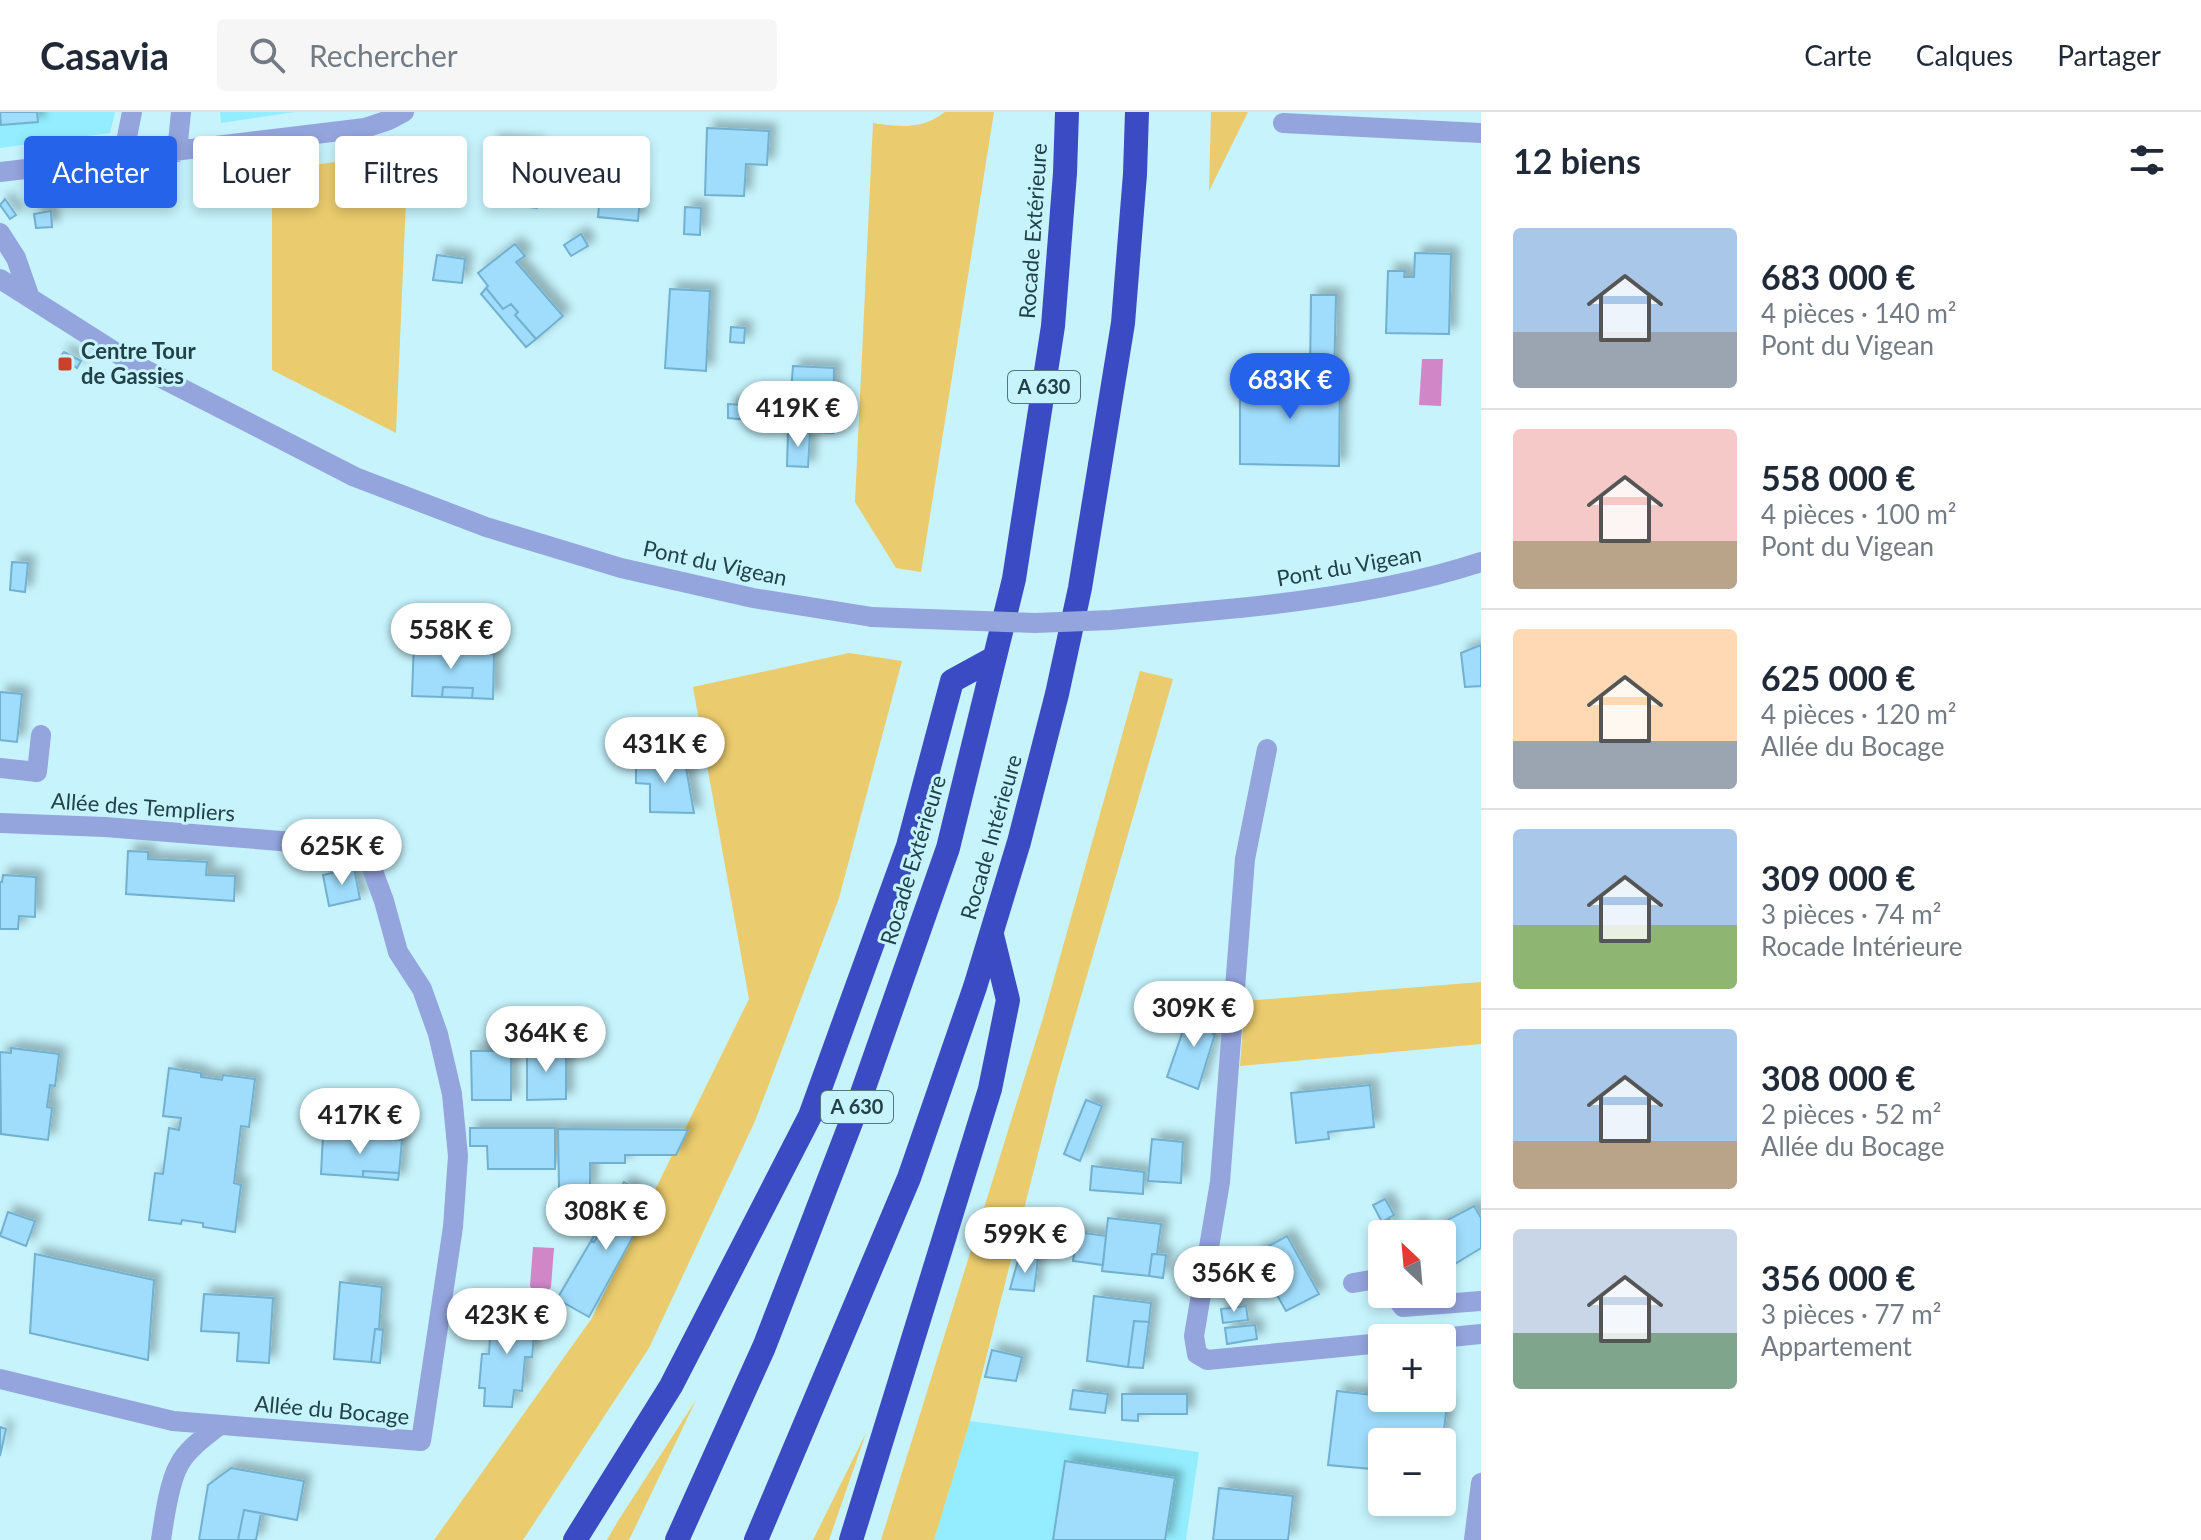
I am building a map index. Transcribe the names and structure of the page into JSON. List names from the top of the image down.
{
  "streets": {
    "highway": ["Rocade Extérieure", "A 630", "Rocade Intérieure"],
    "street": ["Pont du Vigean", "Allée des Templiers", "Allée du Bocage"]
  },
  "crossings": [
    ["Allée des Templiers", "Allée du Bocage"]
  ],
  "places": {
    "transit": ["Centre Tour de Gassies"]
  },
  "north": "top left",
  "page": {
    "header": "Casavia",
    "search": "Rechercher",
    "nav": ["Carte", "Calques", "Partager"],
    "heading": "12 biens",
    "chip": [
      "Acheter",
      "Louer",
      "Filtres",
      "Nouveau"
    ],
    "list": [
      {
        "name": "683 000 €",
        "note": "4 pièces · 140 m² · Pont du Vigean"
      },
      {
        "name": "558 000 €",
        "note": "4 pièces · 100 m² · Pont du Vigean"
      },
      {
        "name": "625 000 €",
        "note": "4 pièces · 120 m² · Allée du Bocage"
      },
      {
        "name": "309 000 €",
        "note": "3 pièces · 74 m² · Rocade Intérieure"
      },
      {
        "name": "308 000 €",
        "note": "2 pièces · 52 m² · Allée du Bocage"
      },
      {
        "name": "356 000 €",
        "note": "3 pièces · 77 m² · Appartement"
      }
    ],
    "price": [
      "683K €",
      "419K €",
      "558K €",
      "431K €",
      "625K €",
      "309K €",
      "364K €",
      "417K €",
      "308K €",
      "599K €",
      "356K €",
      "423K €"
    ],
    "map_buttons": ["+", "−"]
  }
}
